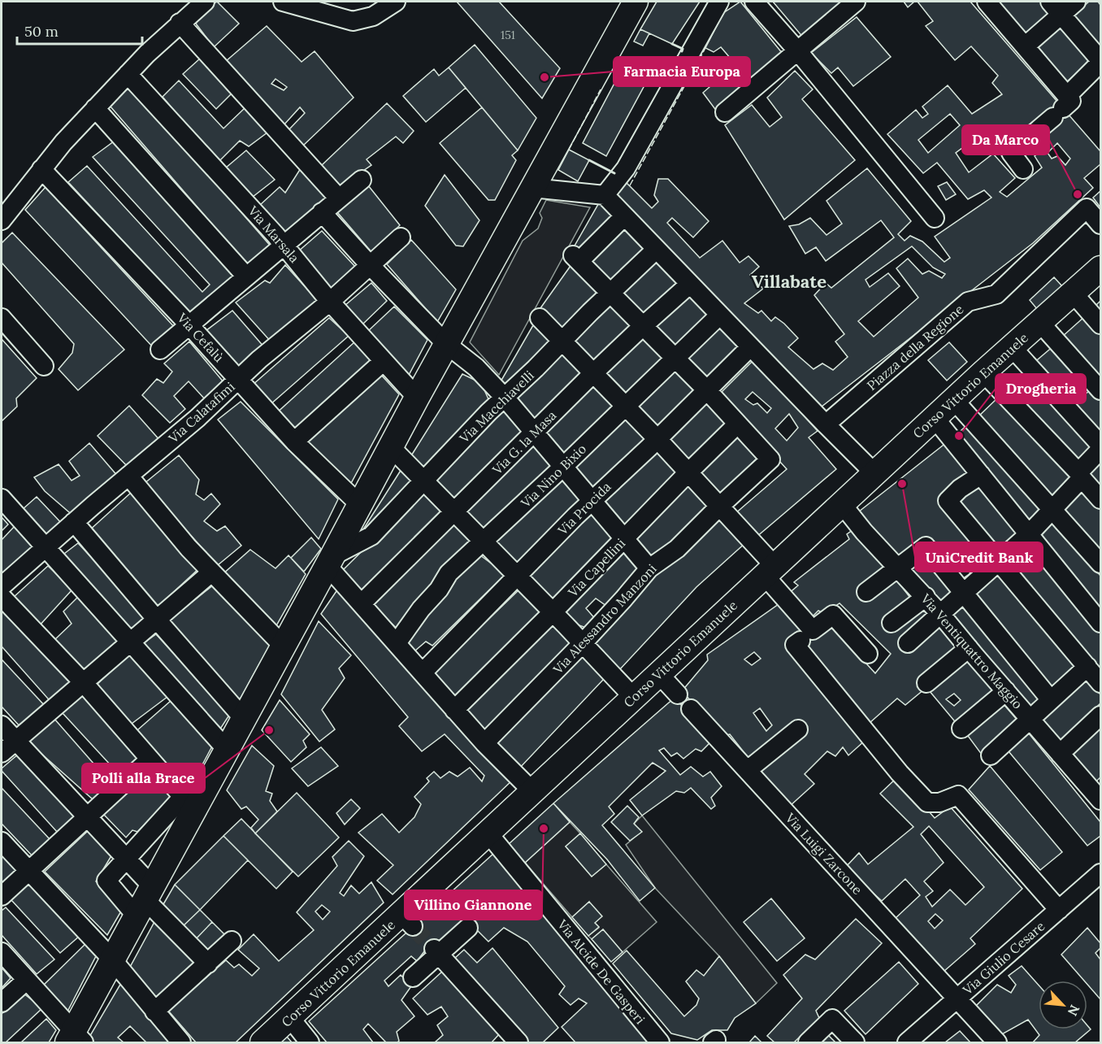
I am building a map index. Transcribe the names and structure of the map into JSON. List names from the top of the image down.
{
  "streets": {
    "main road": ["Corso Vittorio Emanuele"],
    "street": [
      "Via Marsala",
      "Via Cefalù",
      "Piazza della Regione",
      "Via Macchiavelli",
      "Via Calatafimi",
      "Via G. la Masa",
      "Via Nino Bixio",
      "Via Procida",
      "Via Capellini",
      "Via Alessandro Manzoni",
      "Via Ventiquattro Maggio",
      "Via Luigi Zarcone",
      "Via Giulio Cesare",
      "Via Alcide De Gasperi"
    ]
  },
  "crossings": [
    ["Via Marsala", "Via Calatafimi"],
    ["Via Cefalù", "Via Calatafimi"],
    ["Corso Vittorio Emanuele", "Via Ventiquattro Maggio"],
    ["Corso Vittorio Emanuele", "Via Alcide De Gasperi"],
    ["Via Capellini", "Via Alessandro Manzoni"],
    ["Via Luigi Zarcone", "Via Giulio Cesare"]
  ],
  "districts": ["Villabate"],
  "places": [
    "Farmacia Europa",
    "Da Marco",
    "Drogheria",
    "UniCredit Bank",
    "Polli alla Brace",
    "Villino Giannone"
  ],
  "house_numbers": ["151"],
  "scale_bar": "50 m",
  "north": "bottom right"
}
